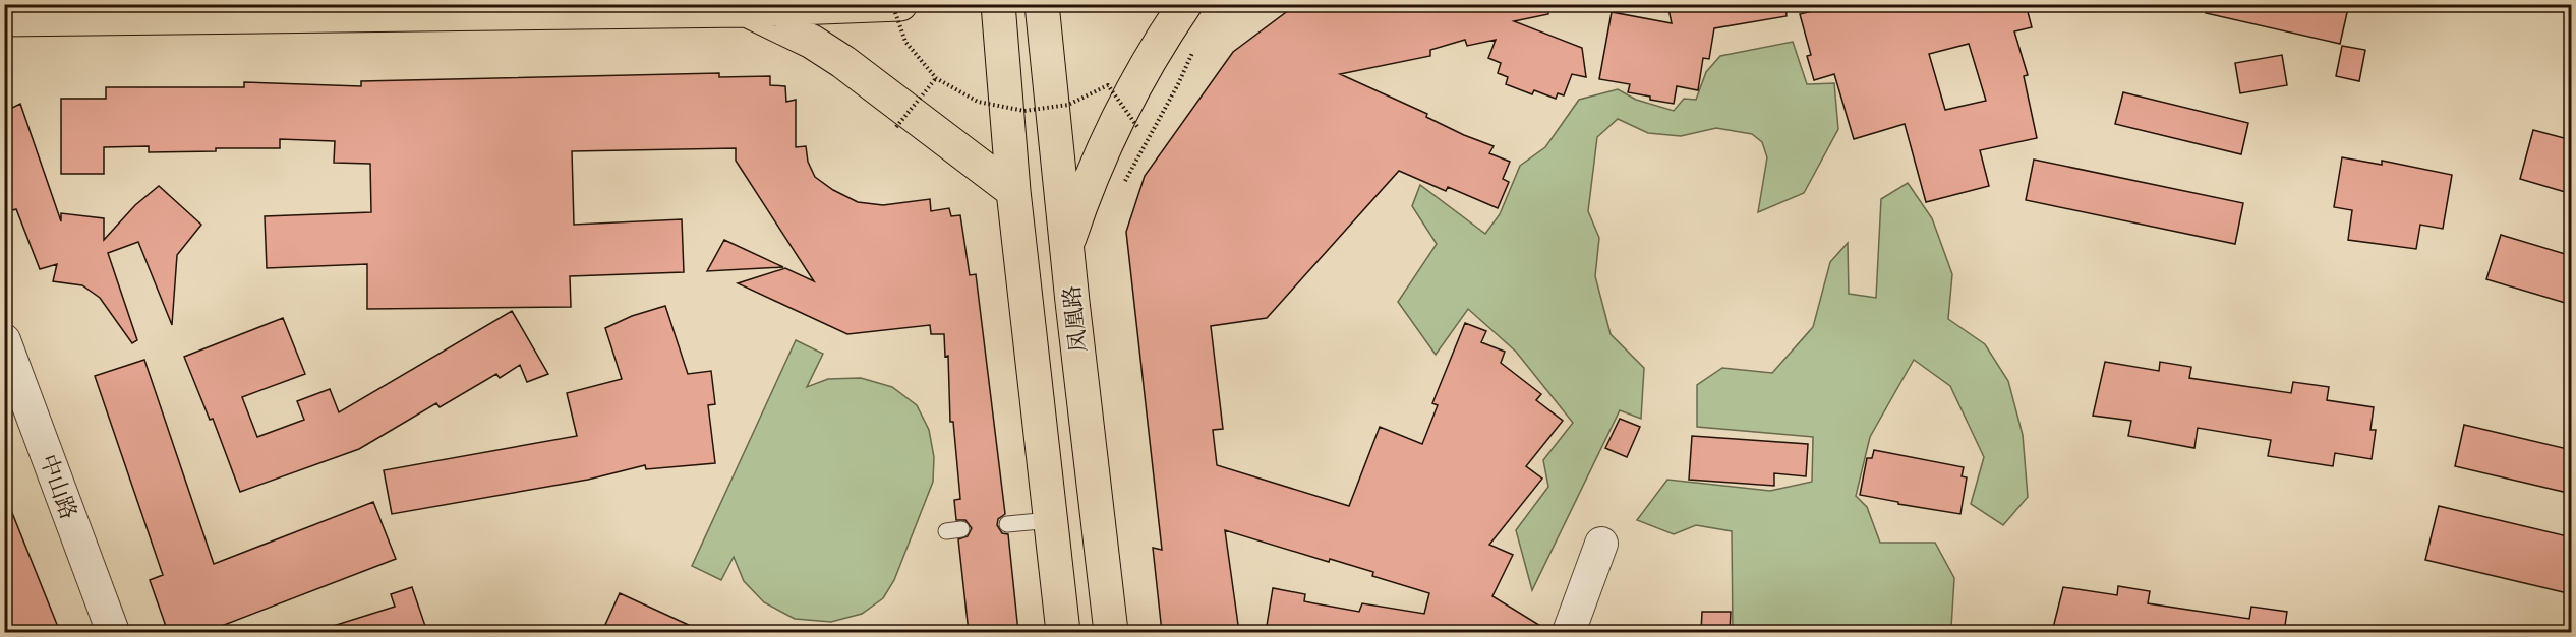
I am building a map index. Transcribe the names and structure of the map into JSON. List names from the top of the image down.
{
  "streets": {
    "main road": ["凤凰路"],
    "street": ["中山路"]
  }
}
